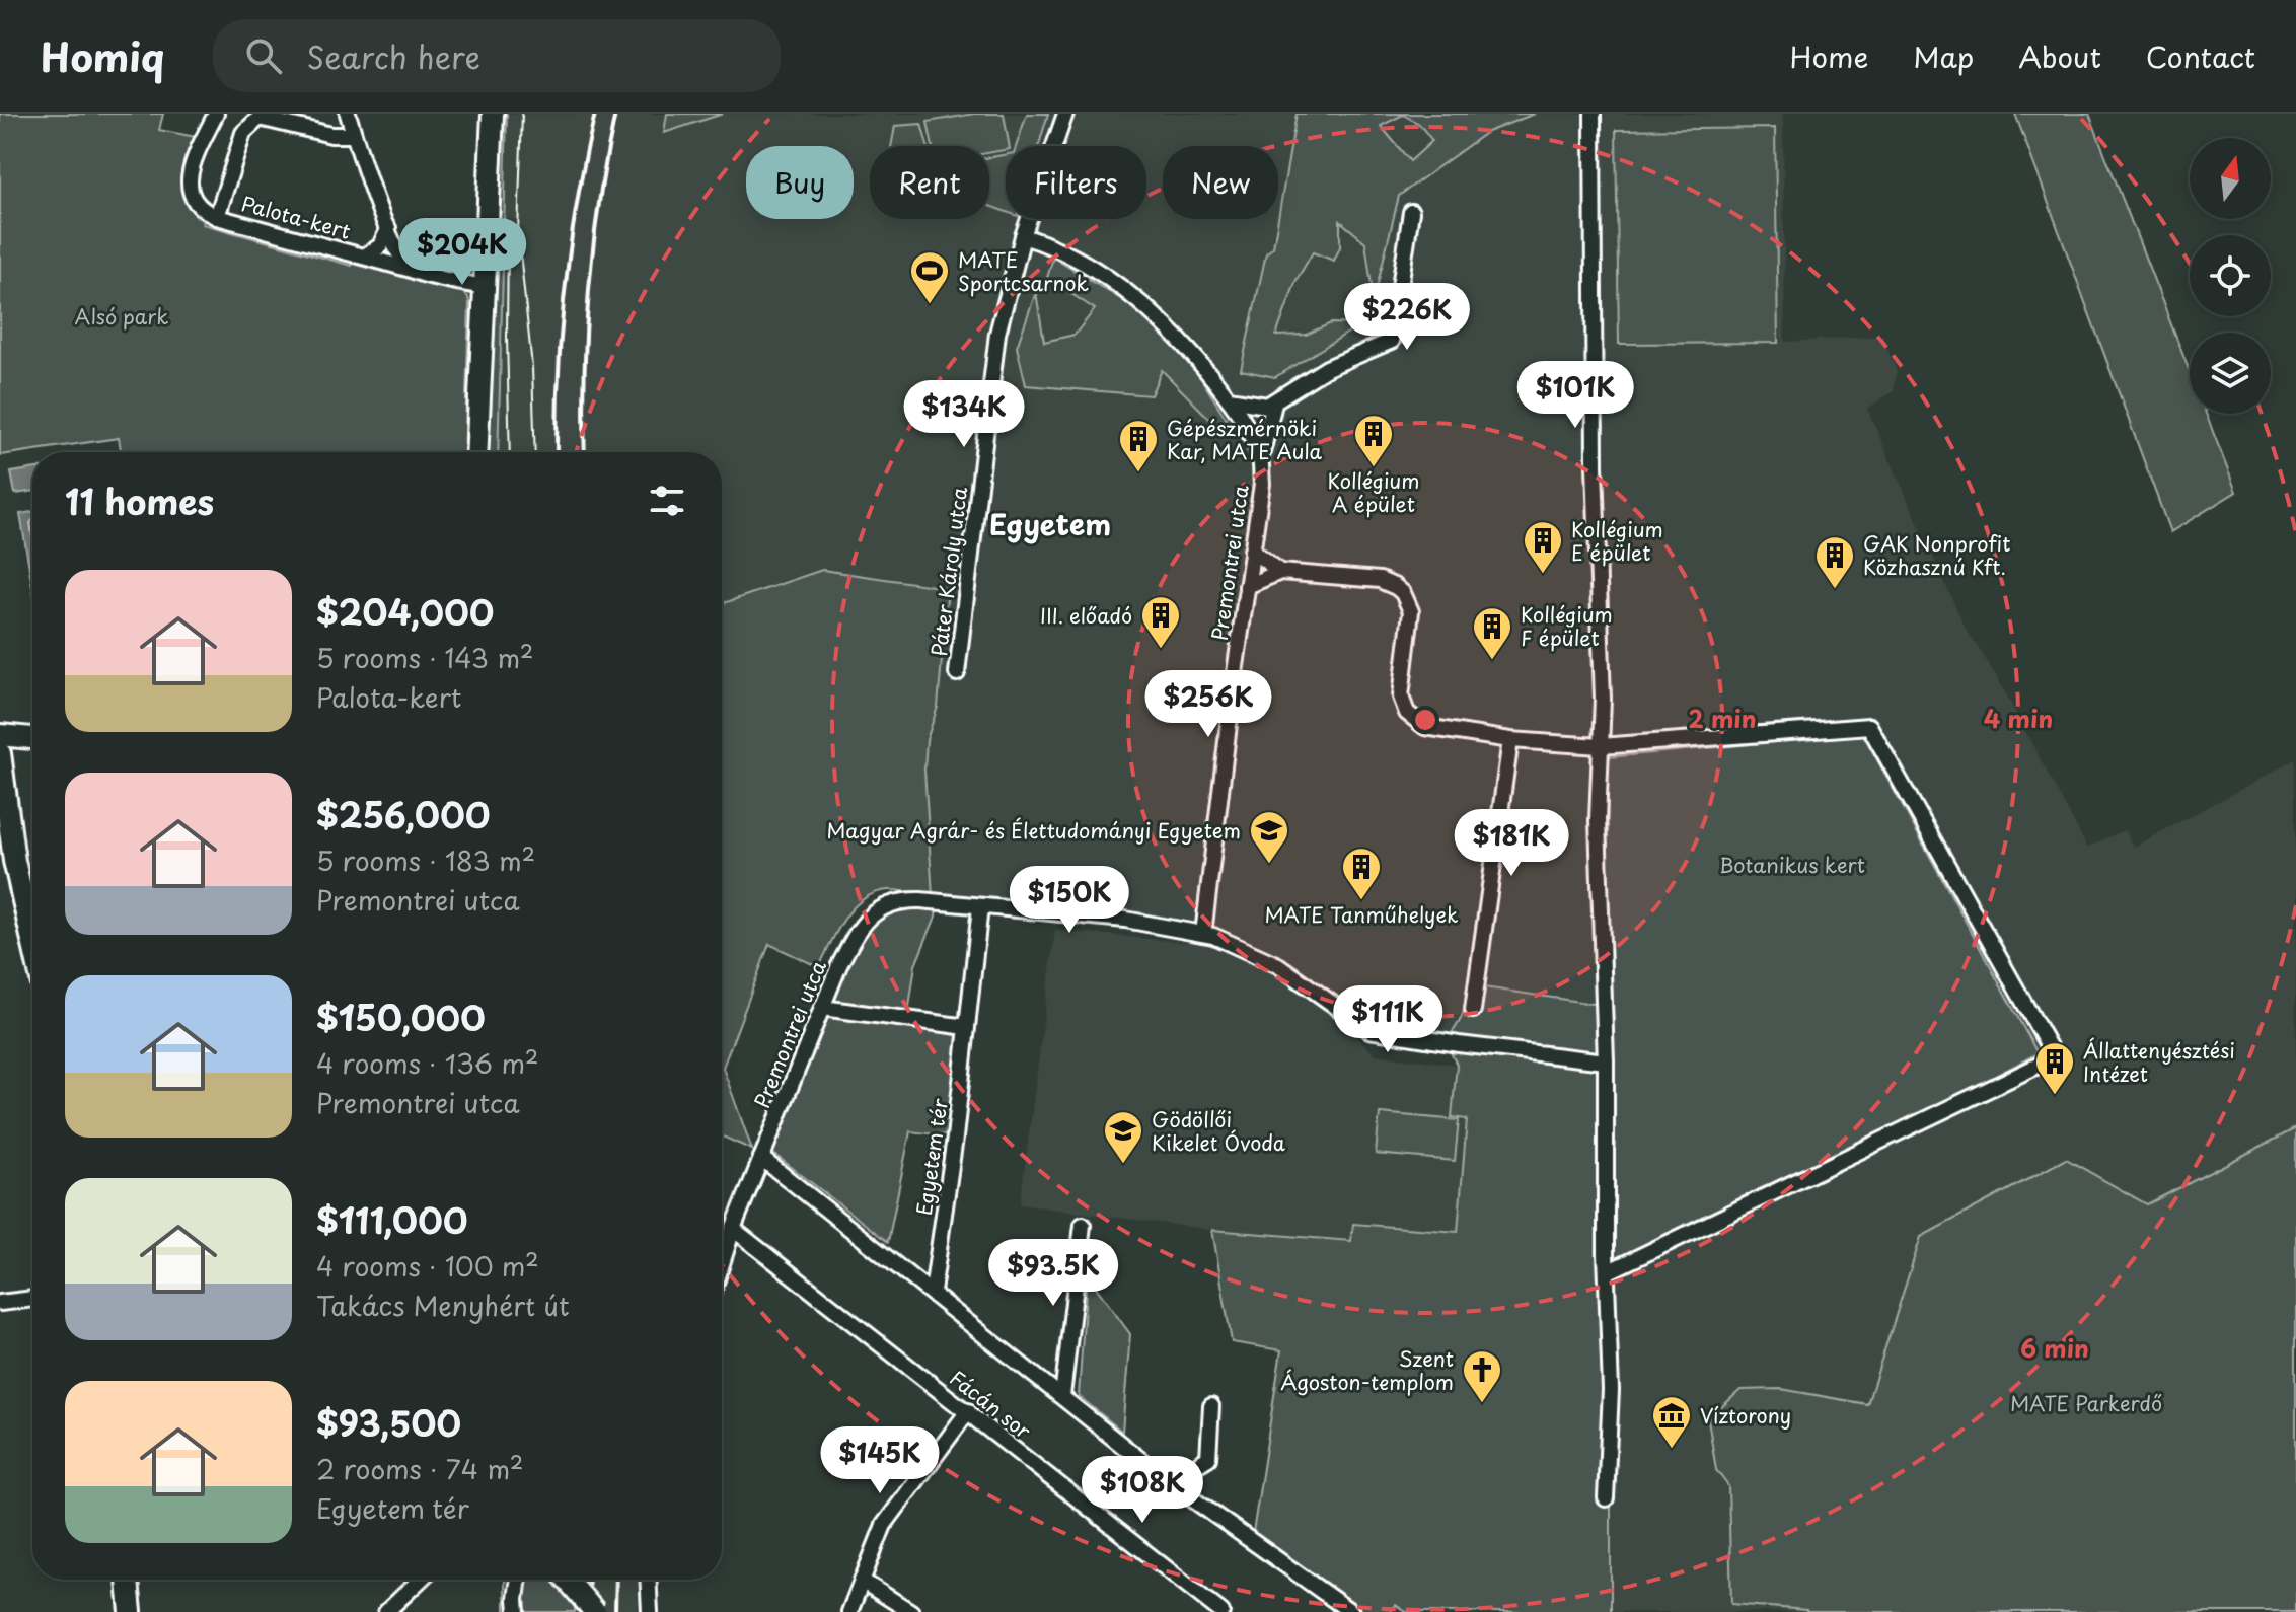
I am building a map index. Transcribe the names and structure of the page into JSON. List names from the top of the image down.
{
  "streets": {
    "street": [
      "Palota-kert",
      "Premontrei utca",
      "Páter Károly utca",
      "Egyetem tér",
      "Fácán sor"
    ]
  },
  "crossings": [
    ["Premontrei utca", "Páter Károly utca"],
    ["Premontrei utca", "Egyetem tér"],
    ["Premontrei utca", "Fácán sor"]
  ],
  "districts": ["Egyetem"],
  "parks": ["Alsó park", "Botanikus kert", "MATE Parkerdő"],
  "places": {
    "sports": ["MATE Sportcsarnok"],
    "building": [
      "Kollégium A épület",
      "Gépészmérnöki Kar, MATE Aula",
      "Kollégium E épület",
      "GAK Nonprofit Közhasznú Kft.",
      "III. előadó",
      "Kollégium F épület",
      "MATE Tanműhelyek",
      "Állattenyésztési Intézet"
    ],
    "school or university": ["Magyar Agrár- és Élettudományi Egyetem", "Gödöllői Kikelet Óvoda"],
    "church": ["Szent Ágoston-templom"],
    "museum": ["Víztorony"]
  },
  "north": "top",
  "page": {
    "header": "Homiq",
    "search": "Search here",
    "nav": [
      "Home",
      "Map",
      "About",
      "Contact"
    ],
    "chip": [
      "Buy",
      "Rent",
      "Filters",
      "New"
    ],
    "price": [
      "$204K",
      "$226K",
      "$101K",
      "$134K",
      "$256K",
      "$181K",
      "$150K",
      "$111K",
      "$93.5K",
      "$145K",
      "$108K"
    ],
    "heading": "11 homes",
    "list": [
      {
        "name": "$204,000",
        "note": "5 rooms · 143 m² · Palota-kert"
      },
      {
        "name": "$256,000",
        "note": "5 rooms · 183 m² · Premontrei utca"
      },
      {
        "name": "$150,000",
        "note": "4 rooms · 136 m² · Premontrei utca"
      },
      {
        "name": "$111,000",
        "note": "4 rooms · 100 m² · Takács Menyhért út"
      },
      {
        "name": "$93,500",
        "note": "2 rooms · 74 m² · Egyetem tér"
      }
    ]
  },
  "rings": ["2 min", "4 min", "6 min"]
}
